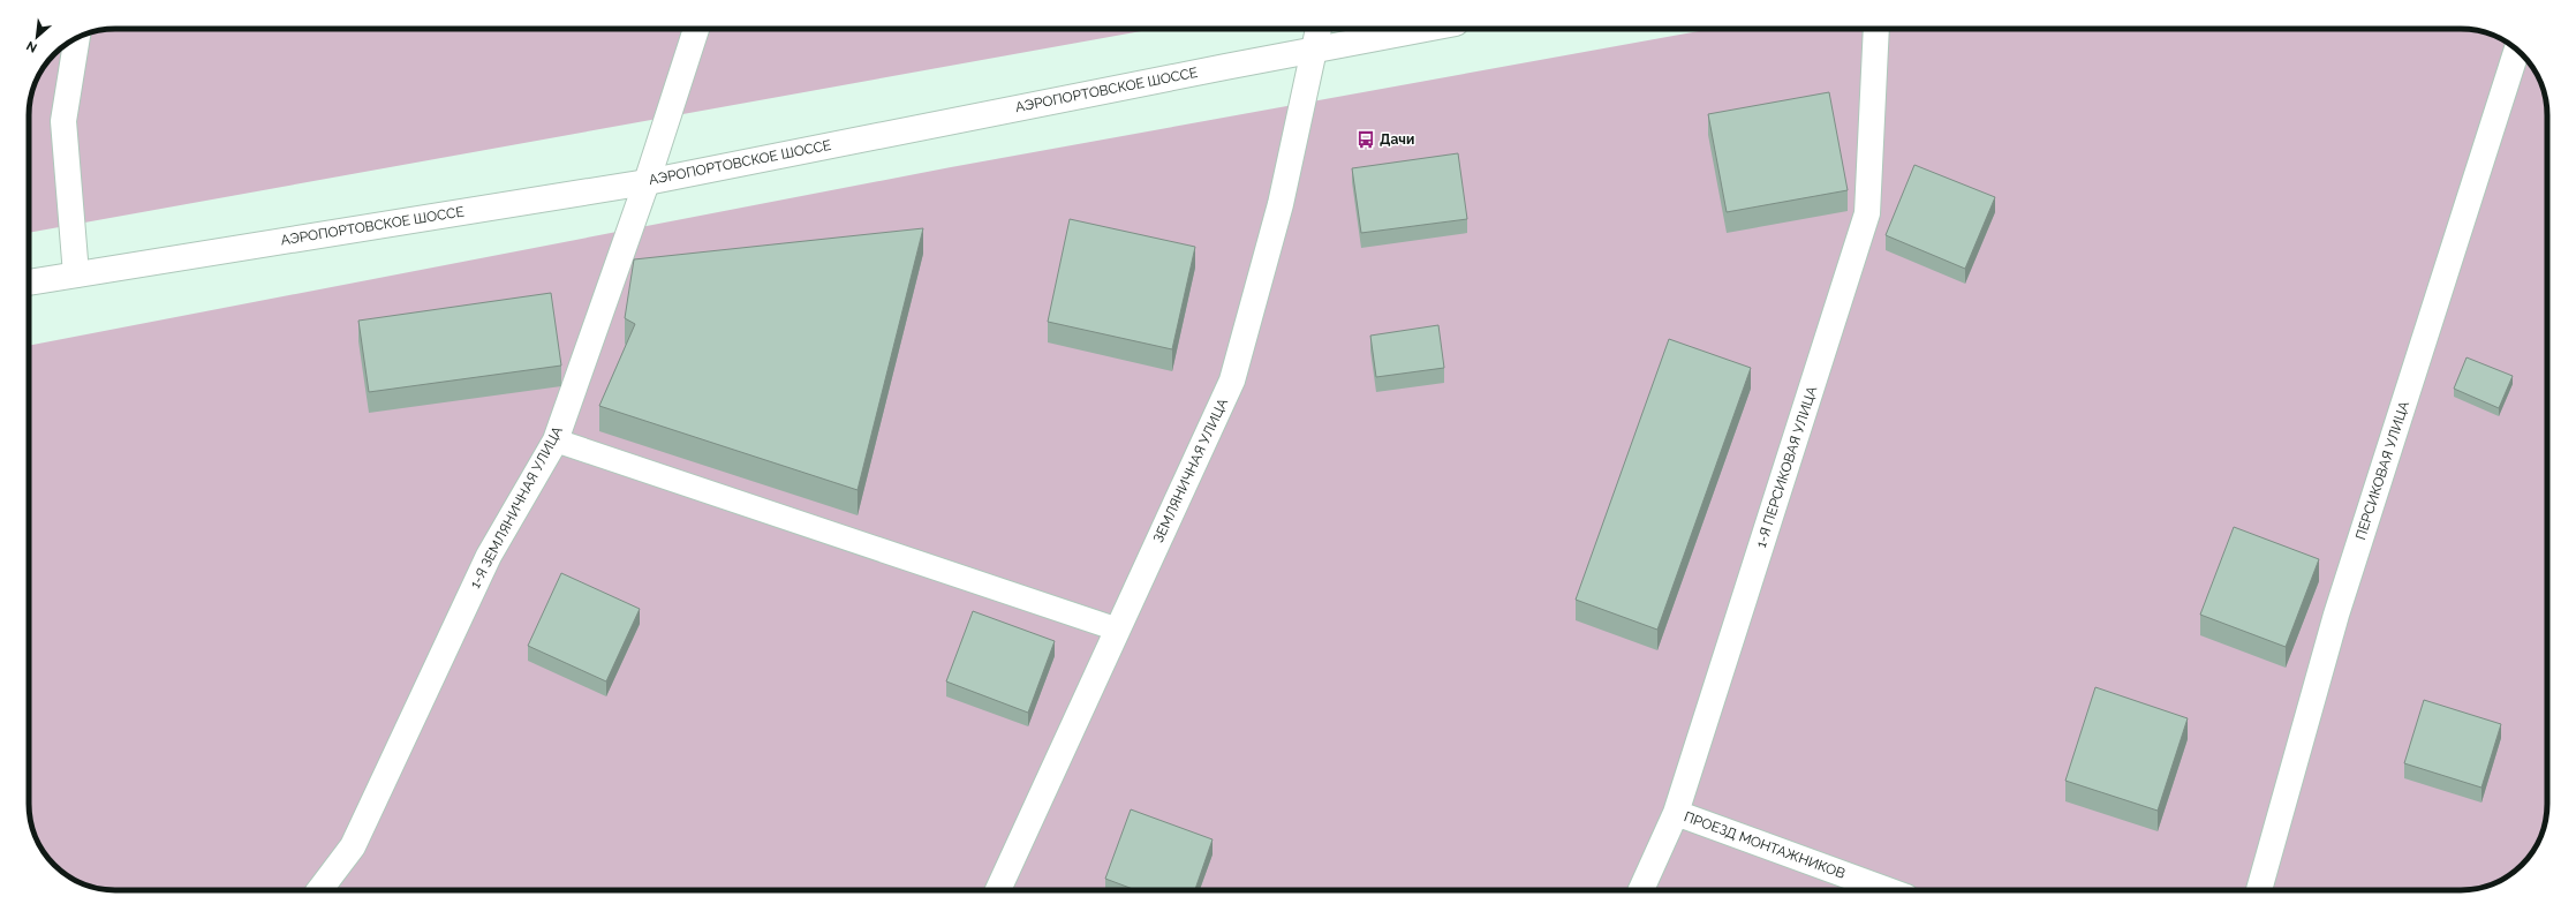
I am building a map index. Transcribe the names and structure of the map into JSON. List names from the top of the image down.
{
  "streets": {
    "street": [
      "АЭРОПОРТОВСКОЕ ШОССЕ",
      "1-Я ПЕРСИКОВАЯ УЛИЦА",
      "ЗЕМЛЯНИЧНАЯ УЛИЦА",
      "ПЕРСИКОВАЯ УЛИЦА",
      "1-Я ЗЕМЛЯНИЧНАЯ УЛИЦА",
      "ПРОЕЗД МОНТАЖНИКОВ"
    ]
  },
  "crossings": [
    ["АЭРОПОРТОВСКОЕ ШОССЕ", "ЗЕМЛЯНИЧНАЯ УЛИЦА"],
    ["АЭРОПОРТОВСКОЕ ШОССЕ", "1-Я ЗЕМЛЯНИЧНАЯ УЛИЦА"],
    ["1-Я ПЕРСИКОВАЯ УЛИЦА", "ПРОЕЗД МОНТАЖНИКОВ"]
  ],
  "places": {
    "bus stop": ["Дачи"]
  },
  "north": "bottom left"
}
